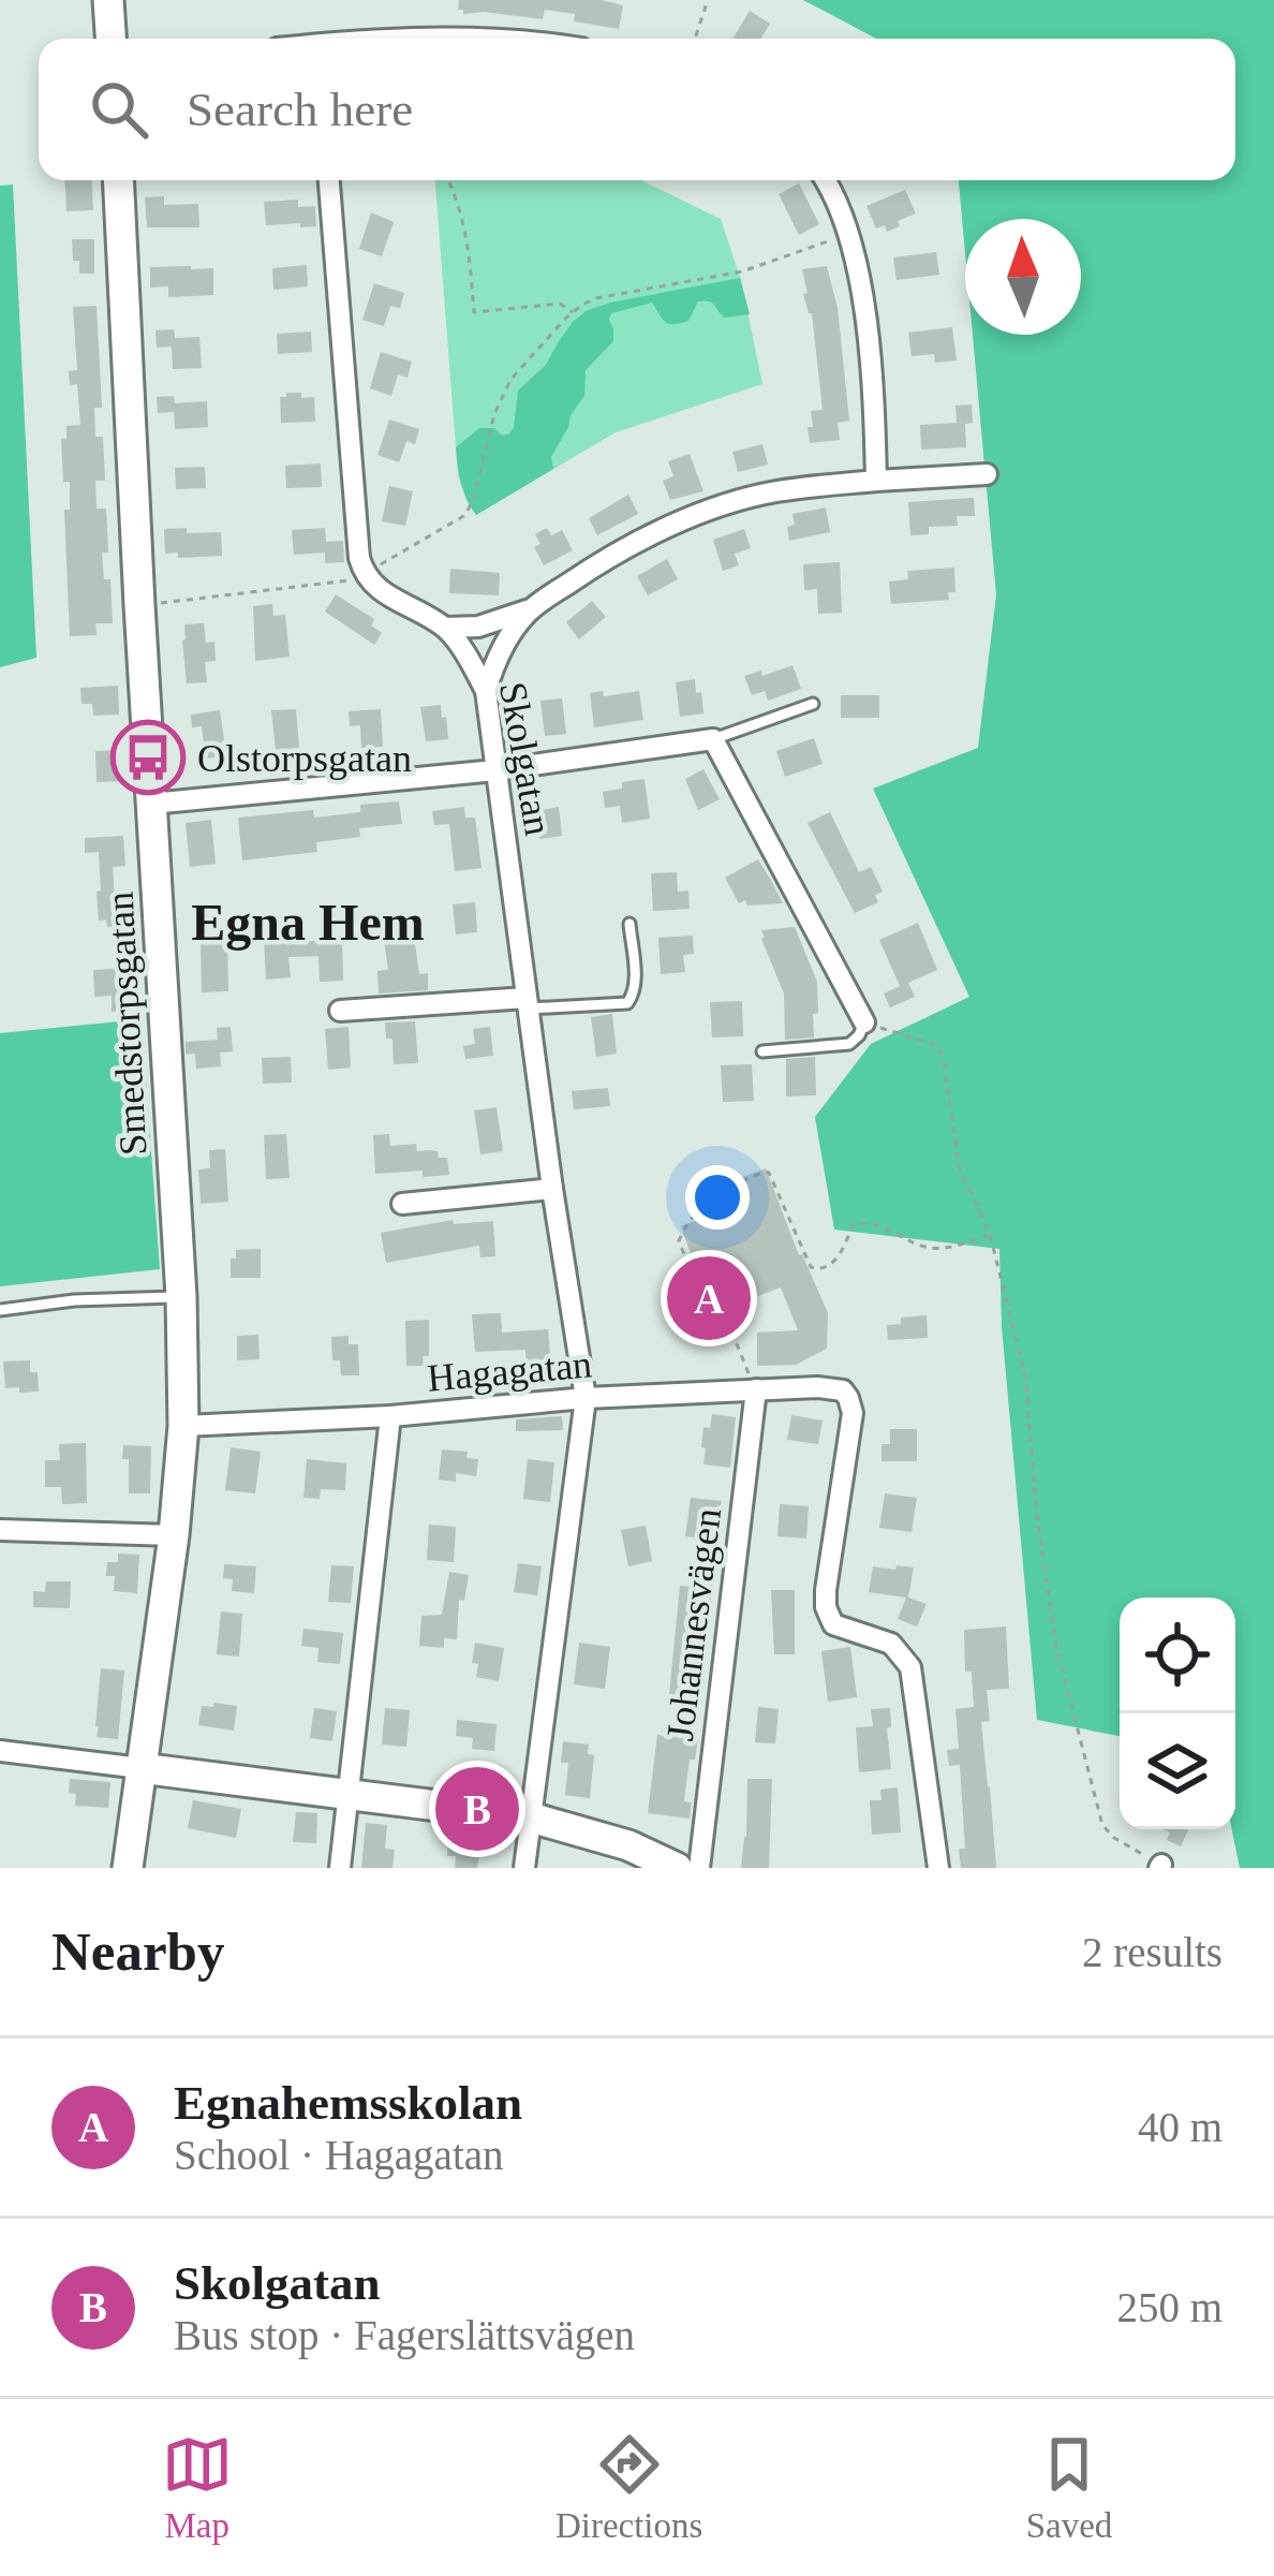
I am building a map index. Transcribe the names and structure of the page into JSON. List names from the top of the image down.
{
  "streets": {
    "street": [
      "Skolgatan",
      "Smedstorpsgatan",
      "Hagagatan",
      "Johannesvägen"
    ]
  },
  "crossings": [
    ["Skolgatan", "Hagagatan"],
    ["Smedstorpsgatan", "Hagagatan"],
    ["Hagagatan", "Johannesvägen"]
  ],
  "districts": ["Egna Hem"],
  "places": {
    "bus stop": ["Olstorpsgatan"]
  },
  "north": "top",
  "page": {
    "search": "Search here",
    "pins": ["A", "B"],
    "heading": ["Nearby", "2 results"],
    "list": [
      {
        "mark": "A",
        "name": "Egnahemsskolan",
        "note": "School · Hagagatan",
        "value": "40 m"
      },
      {
        "mark": "B",
        "name": "Skolgatan",
        "note": "Bus stop · Fagerslättsvägen",
        "value": "250 m"
      }
    ],
    "nav": ["Map", "Directions", "Saved"]
  }
}
